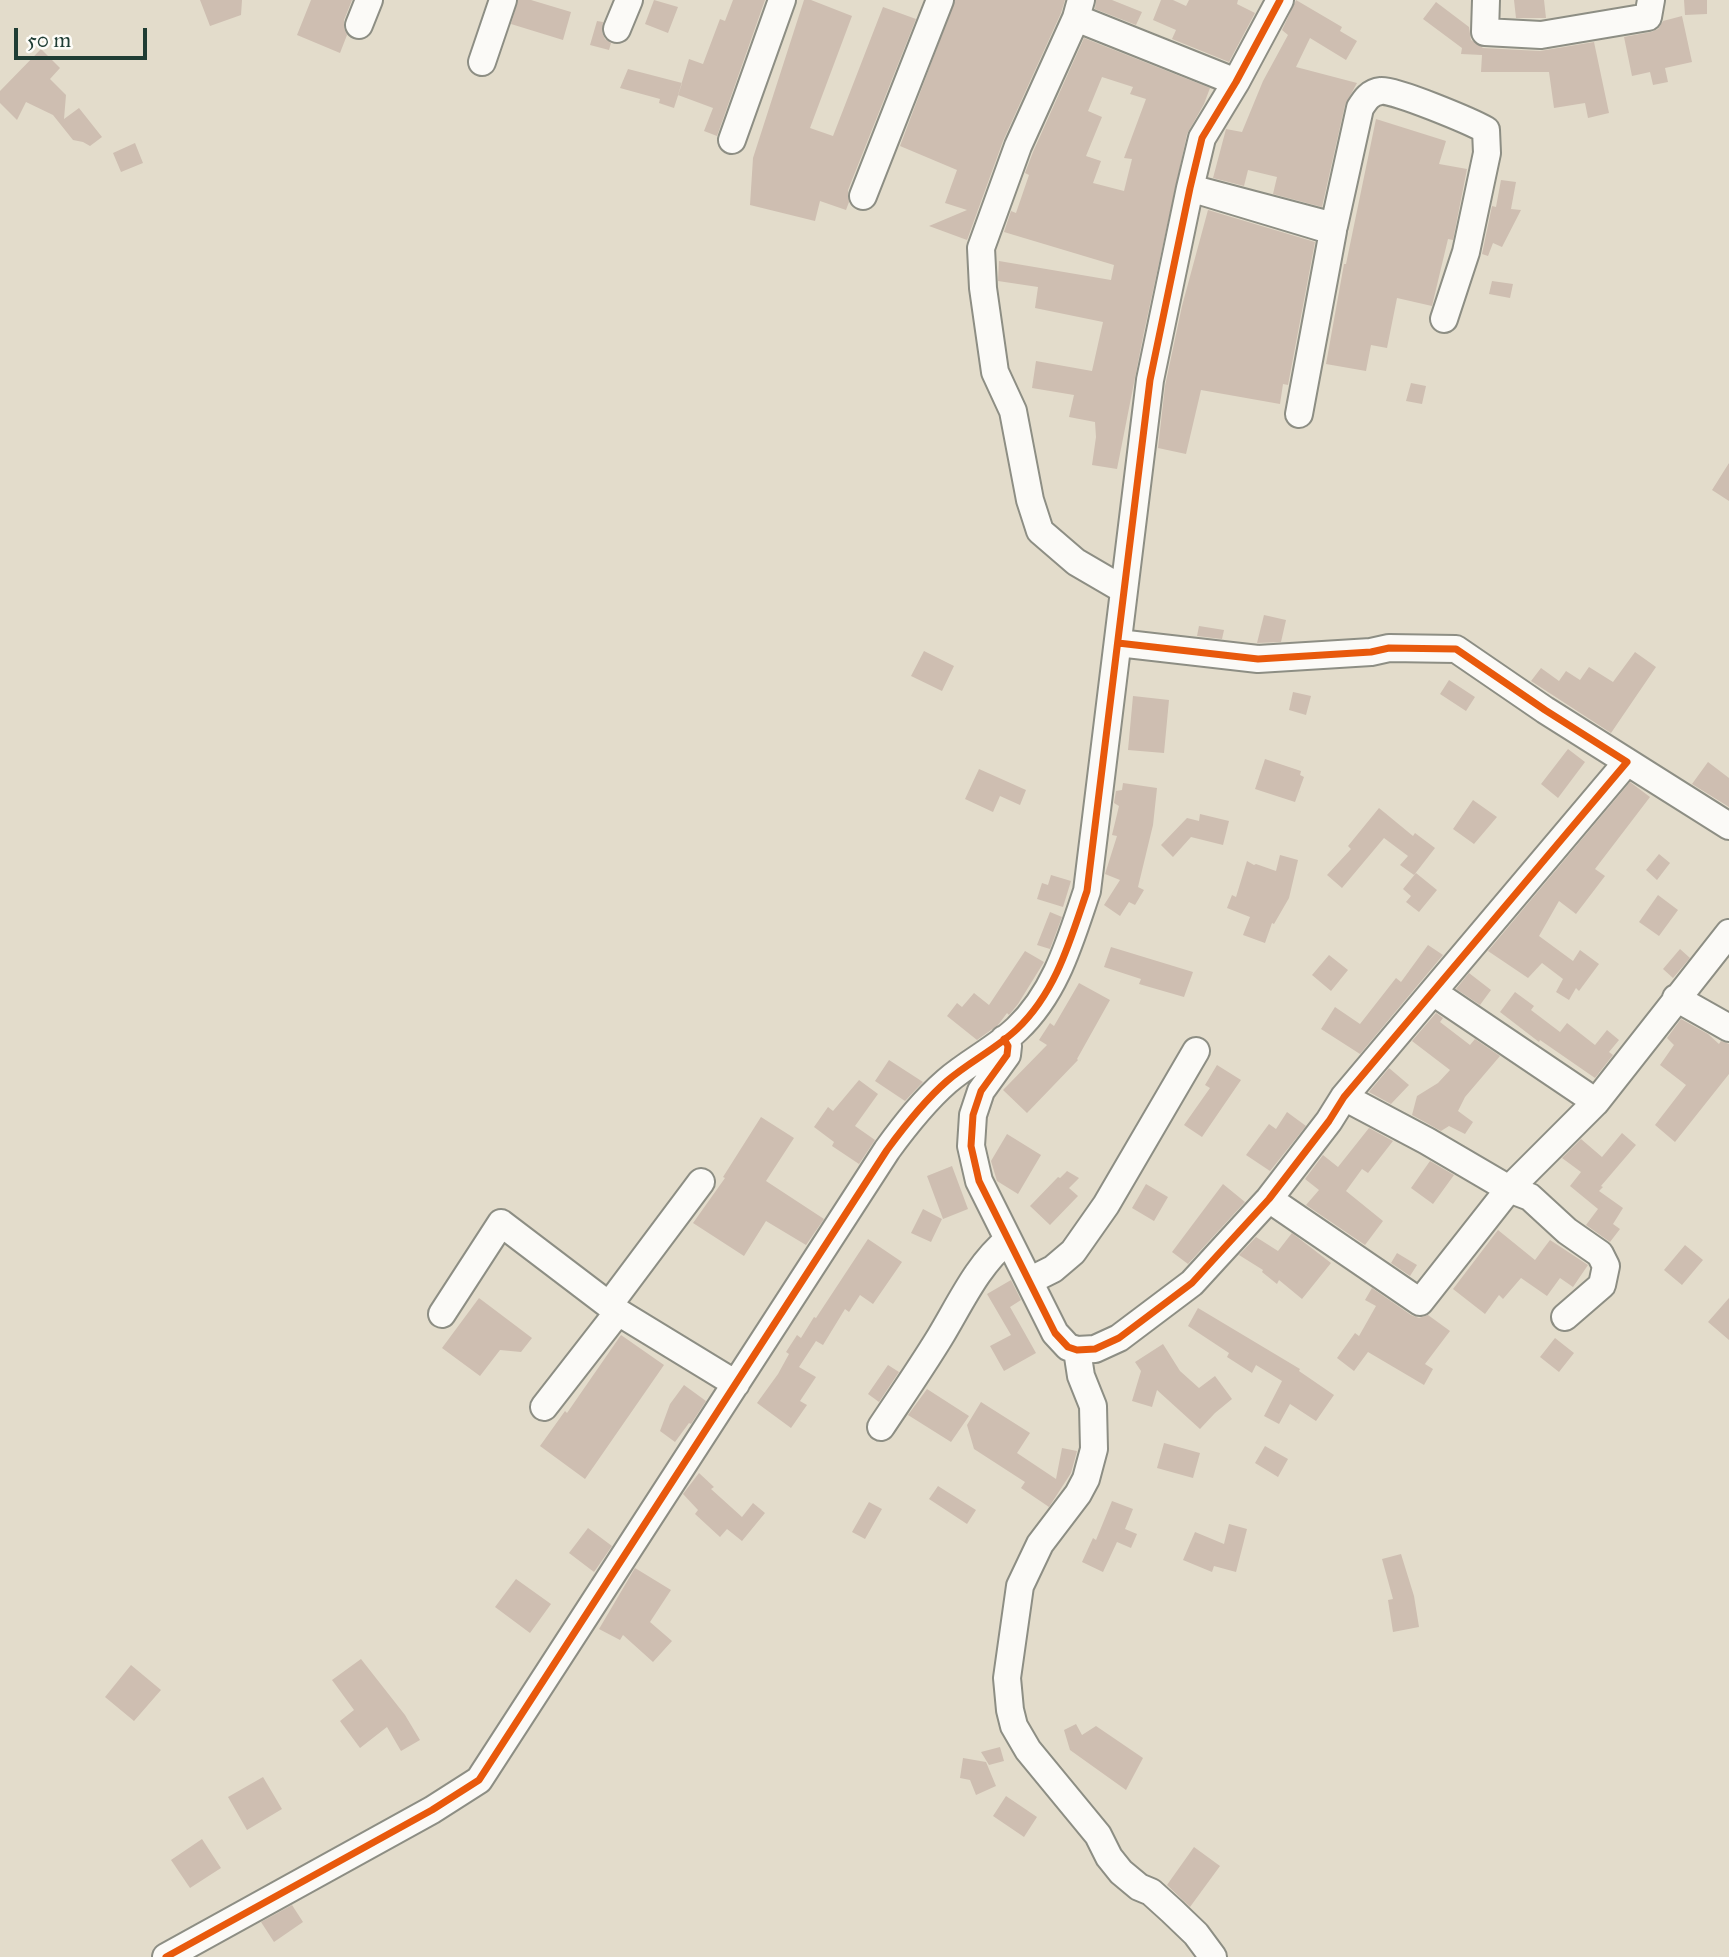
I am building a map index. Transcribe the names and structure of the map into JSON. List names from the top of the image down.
{
  "scale_bar": "50 m"
}
